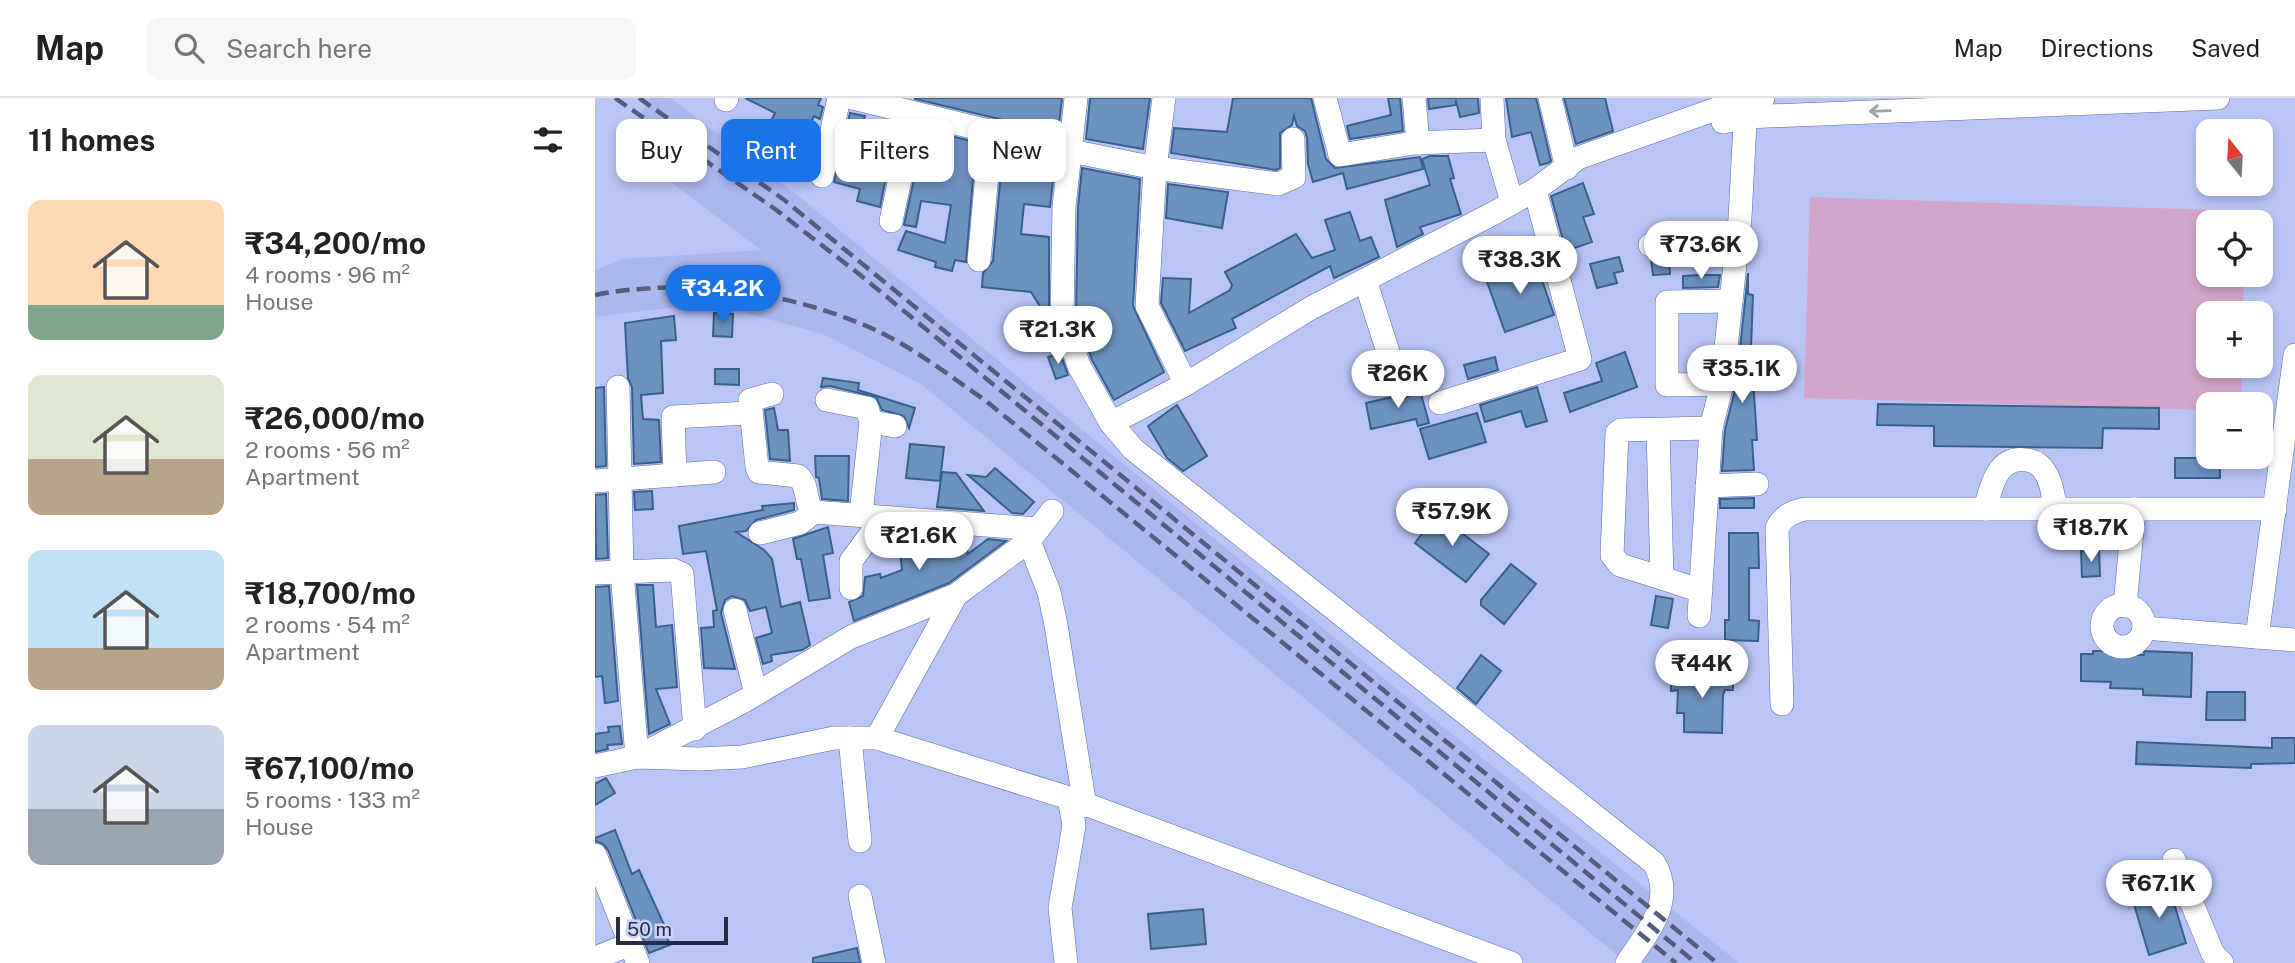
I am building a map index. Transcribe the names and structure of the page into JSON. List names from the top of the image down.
{
  "scale_bar": "50 m",
  "north": "top",
  "page": {
    "header": "Map",
    "search": "Search here",
    "nav": ["Map", "Directions", "Saved"],
    "heading": "11 homes",
    "map_buttons": ["+", "−"],
    "chip": [
      "Buy",
      "Rent",
      "Filters",
      "New"
    ],
    "list": [
      {
        "name": "₹34,200/mo",
        "note": "4 rooms · 96 m² · House"
      },
      {
        "name": "₹26,000/mo",
        "note": "2 rooms · 56 m² · Apartment"
      },
      {
        "name": "₹18,700/mo",
        "note": "2 rooms · 54 m² · Apartment"
      },
      {
        "name": "₹67,100/mo",
        "note": "5 rooms · 133 m² · House"
      }
    ],
    "price": [
      "₹73.6K",
      "₹38.3K",
      "₹34.2K",
      "₹21.3K",
      "₹35.1K",
      "₹26K",
      "₹57.9K",
      "₹18.7K",
      "₹21.6K",
      "₹44K",
      "₹67.1K"
    ],
    "scale": "50 m"
  }
}
